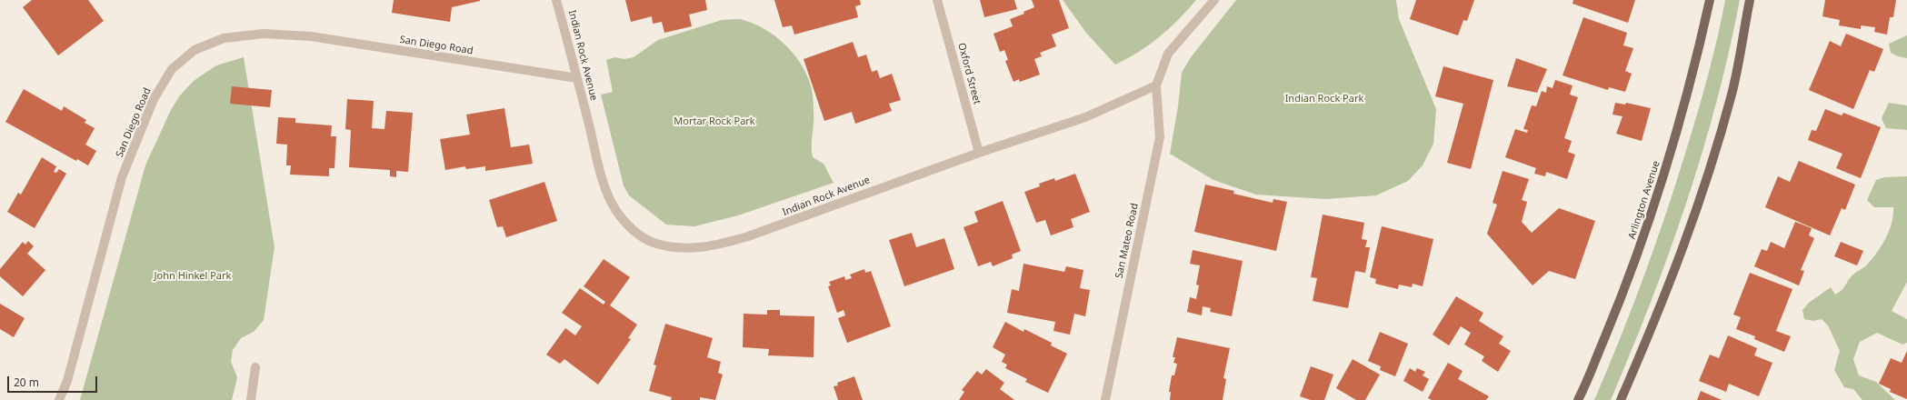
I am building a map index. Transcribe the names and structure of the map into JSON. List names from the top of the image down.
{
  "streets": {
    "main road": ["Arlington Avenue"],
    "street": [
      "San Diego Road",
      "Indian Rock Avenue",
      "Oxford Street",
      "San Mateo Road"
    ]
  },
  "crossings": [
    ["San Diego Road", "Indian Rock Avenue"],
    ["Indian Rock Avenue", "Oxford Street"],
    ["Indian Rock Avenue", "San Mateo Road"]
  ],
  "parks": ["Indian Rock Park", "Mortar Rock Park", "John Hinkel Park"],
  "scale_bar": "20 m"
}
